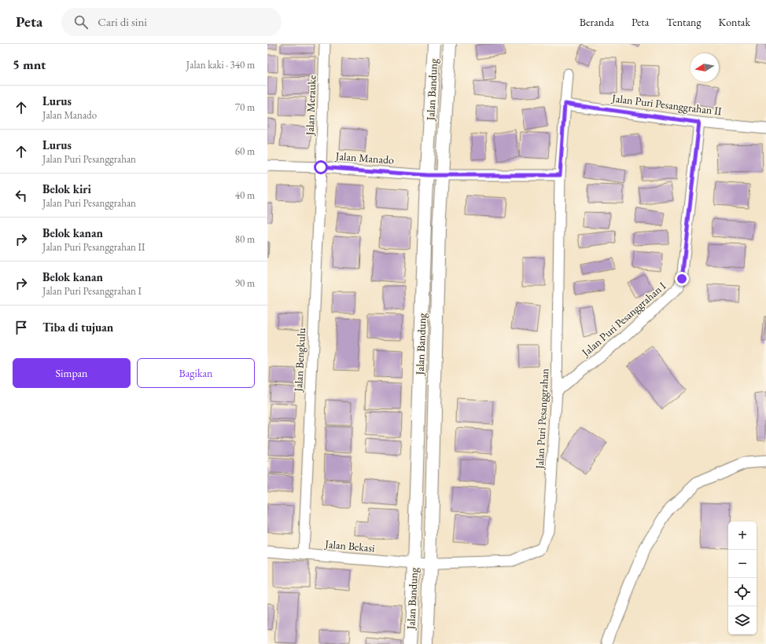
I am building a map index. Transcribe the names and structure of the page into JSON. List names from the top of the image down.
{
  "streets": {
    "street": [
      "Jalan Bandung",
      "Jalan Puri Pesanggrahan II",
      "Jalan Merauke",
      "Jalan Manado",
      "Jalan Puri Pesanggrahan I",
      "Jalan Bengkulu",
      "Jalan Puri Pesanggrahan",
      "Jalan Bekasi"
    ]
  },
  "crossings": [
    ["Jalan Bandung", "Jalan Manado"],
    ["Jalan Bandung", "Jalan Puri Pesanggrahan"],
    ["Jalan Bandung", "Jalan Bekasi"],
    ["Jalan Puri Pesanggrahan II", "Jalan Puri Pesanggrahan I"],
    ["Jalan Puri Pesanggrahan II", "Jalan Puri Pesanggrahan"],
    ["Jalan Merauke", "Jalan Manado"],
    ["Jalan Merauke", "Jalan Bengkulu"],
    ["Jalan Manado", "Jalan Bengkulu"],
    ["Jalan Puri Pesanggrahan I", "Jalan Puri Pesanggrahan"],
    ["Jalan Bengkulu", "Jalan Bekasi"],
    ["Jalan Puri Pesanggrahan", "Jalan Bekasi"]
  ],
  "north": "left",
  "page": {
    "header": "Peta",
    "search": "Cari di sini",
    "nav": [
      "Beranda",
      "Peta",
      "Tentang",
      "Kontak"
    ],
    "heading": ["5 mnt", "Jalan kaki · 340 m"],
    "list": [
      ["Lurus", "Jalan Manado", "70 m"],
      ["Lurus", "Jalan Puri Pesanggrahan", "60 m"],
      ["Belok kiri", "Jalan Puri Pesanggrahan", "40 m"],
      ["Belok kanan", "Jalan Puri Pesanggrahan II", "80 m"],
      ["Belok kanan", "Jalan Puri Pesanggrahan I", "90 m"],
      "Tiba di tujuan"
    ],
    "buttons": ["Simpan", "Bagikan"],
    "map_buttons": ["+", "−"]
  }
}
